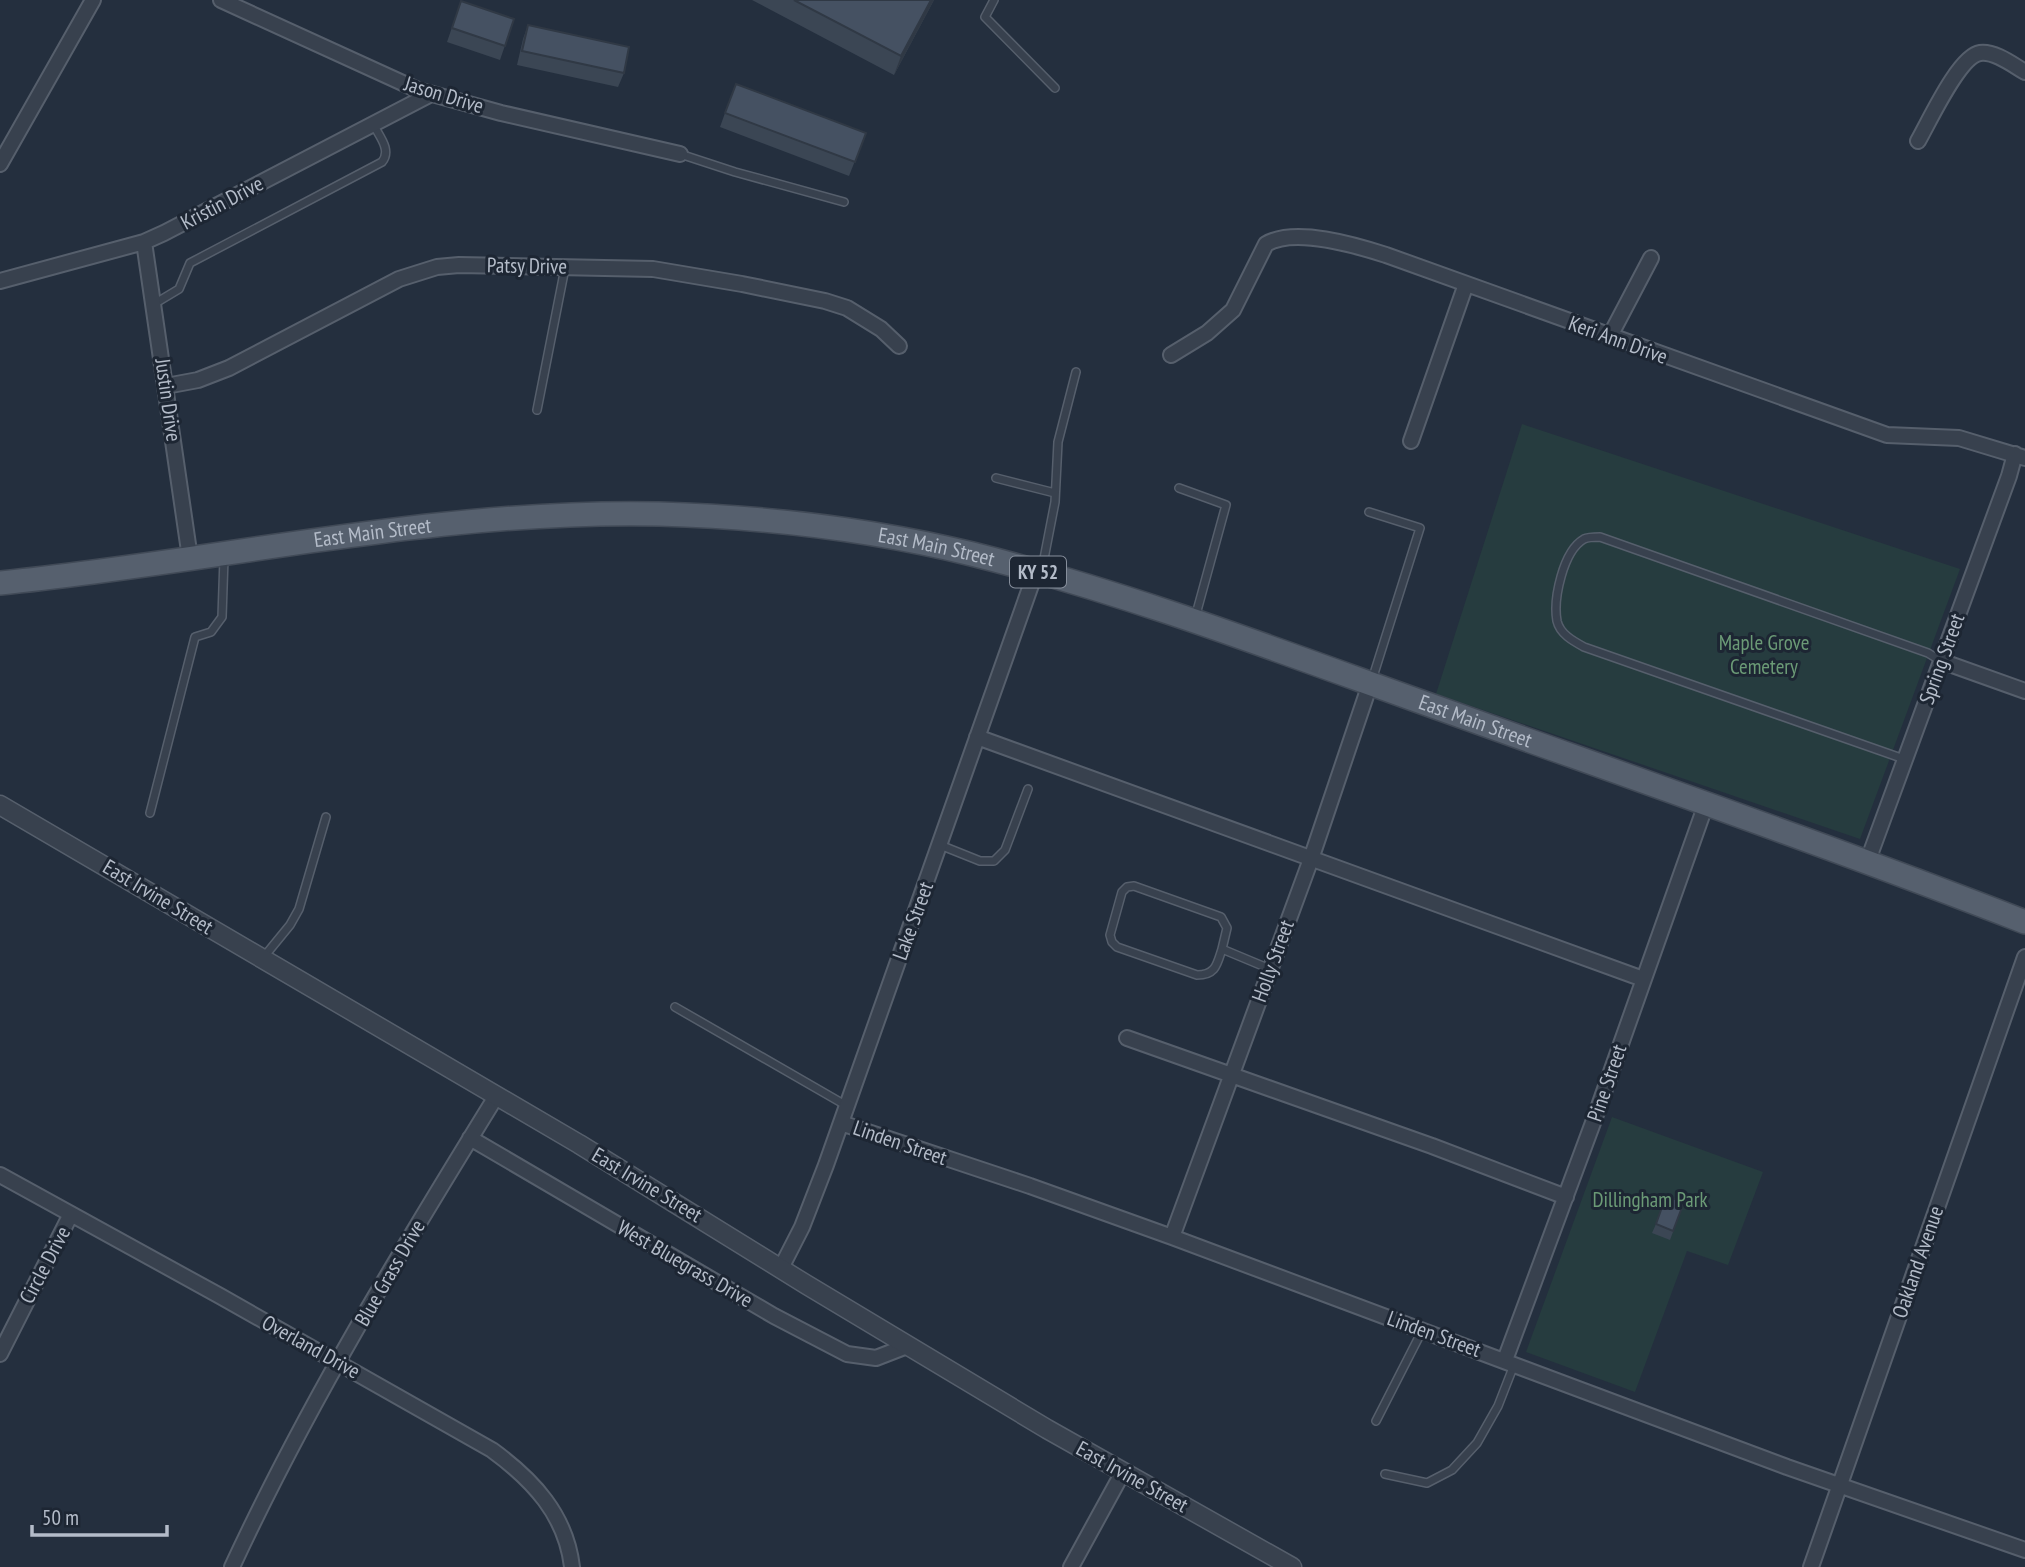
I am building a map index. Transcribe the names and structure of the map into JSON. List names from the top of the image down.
{
  "streets": {
    "main road": ["East Main Street", "KY 52"],
    "street": [
      "Jason Drive",
      "Kristin Drive",
      "Patsy Drive",
      "Keri Ann Drive",
      "Justin Drive",
      "Spring Street",
      "East Irvine Street",
      "Lake Street",
      "Holly Street",
      "Pine Street",
      "Linden Street",
      "Oakland Avenue",
      "West Bluegrass Drive",
      "Circle Drive",
      "Blue Grass Drive",
      "Overland Drive"
    ]
  },
  "crossings": [
    ["Jason Drive", "Kristin Drive"],
    ["Kristin Drive", "Justin Drive"],
    ["Patsy Drive", "Justin Drive"],
    ["Keri Ann Drive", "Spring Street"],
    ["Justin Drive", "East Main Street"],
    ["East Main Street", "Spring Street"],
    ["East Main Street", "Lake Street"],
    ["East Main Street", "Holly Street"],
    ["East Main Street", "Pine Street"],
    ["East Irvine Street", "Lake Street"],
    ["East Irvine Street", "West Bluegrass Drive"],
    ["East Irvine Street", "Blue Grass Drive"],
    ["Lake Street", "Linden Street"],
    ["Holly Street", "Linden Street"],
    ["Pine Street", "Linden Street"],
    ["Linden Street", "Oakland Avenue"],
    ["West Bluegrass Drive", "Blue Grass Drive"],
    ["Circle Drive", "Overland Drive"],
    ["Blue Grass Drive", "Overland Drive"]
  ],
  "parks": ["Maple Grove Cemetery", "Dillingham Park"],
  "scale_bar": "50 m"
}
